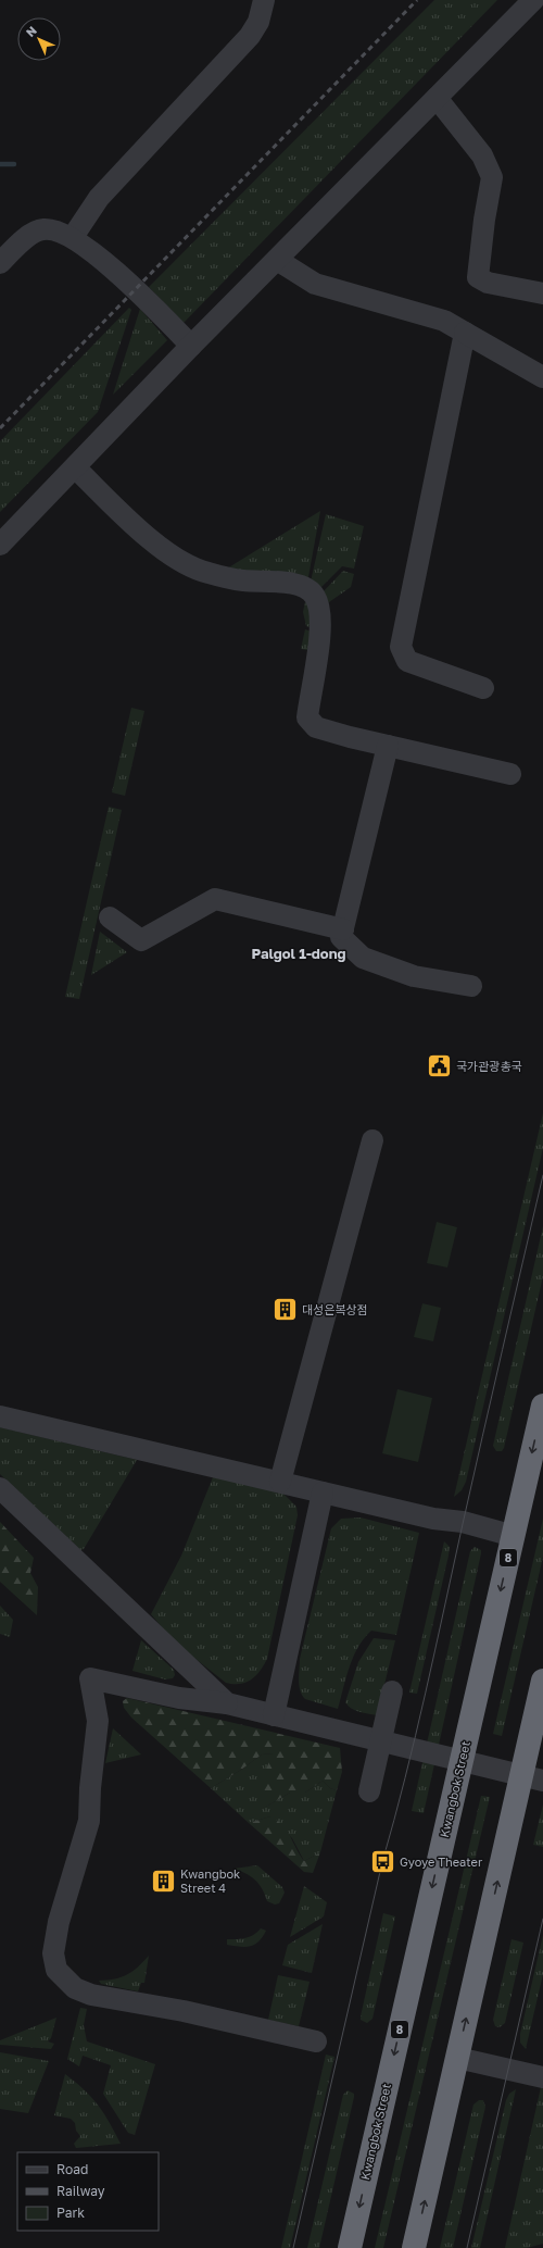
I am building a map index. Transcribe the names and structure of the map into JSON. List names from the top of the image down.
{
  "streets": {
    "highway": ["8", "Kwangbok Street"]
  },
  "districts": ["Palgol 1-dong"],
  "places": {
    "public building": ["국가관광총국"],
    "building": ["대성은복상점", "Kwangbok Street 4"],
    "bus stop": ["Gyoye Theater"]
  },
  "legend": ["Road", "Railway", "Park"],
  "north": "top left"
}
